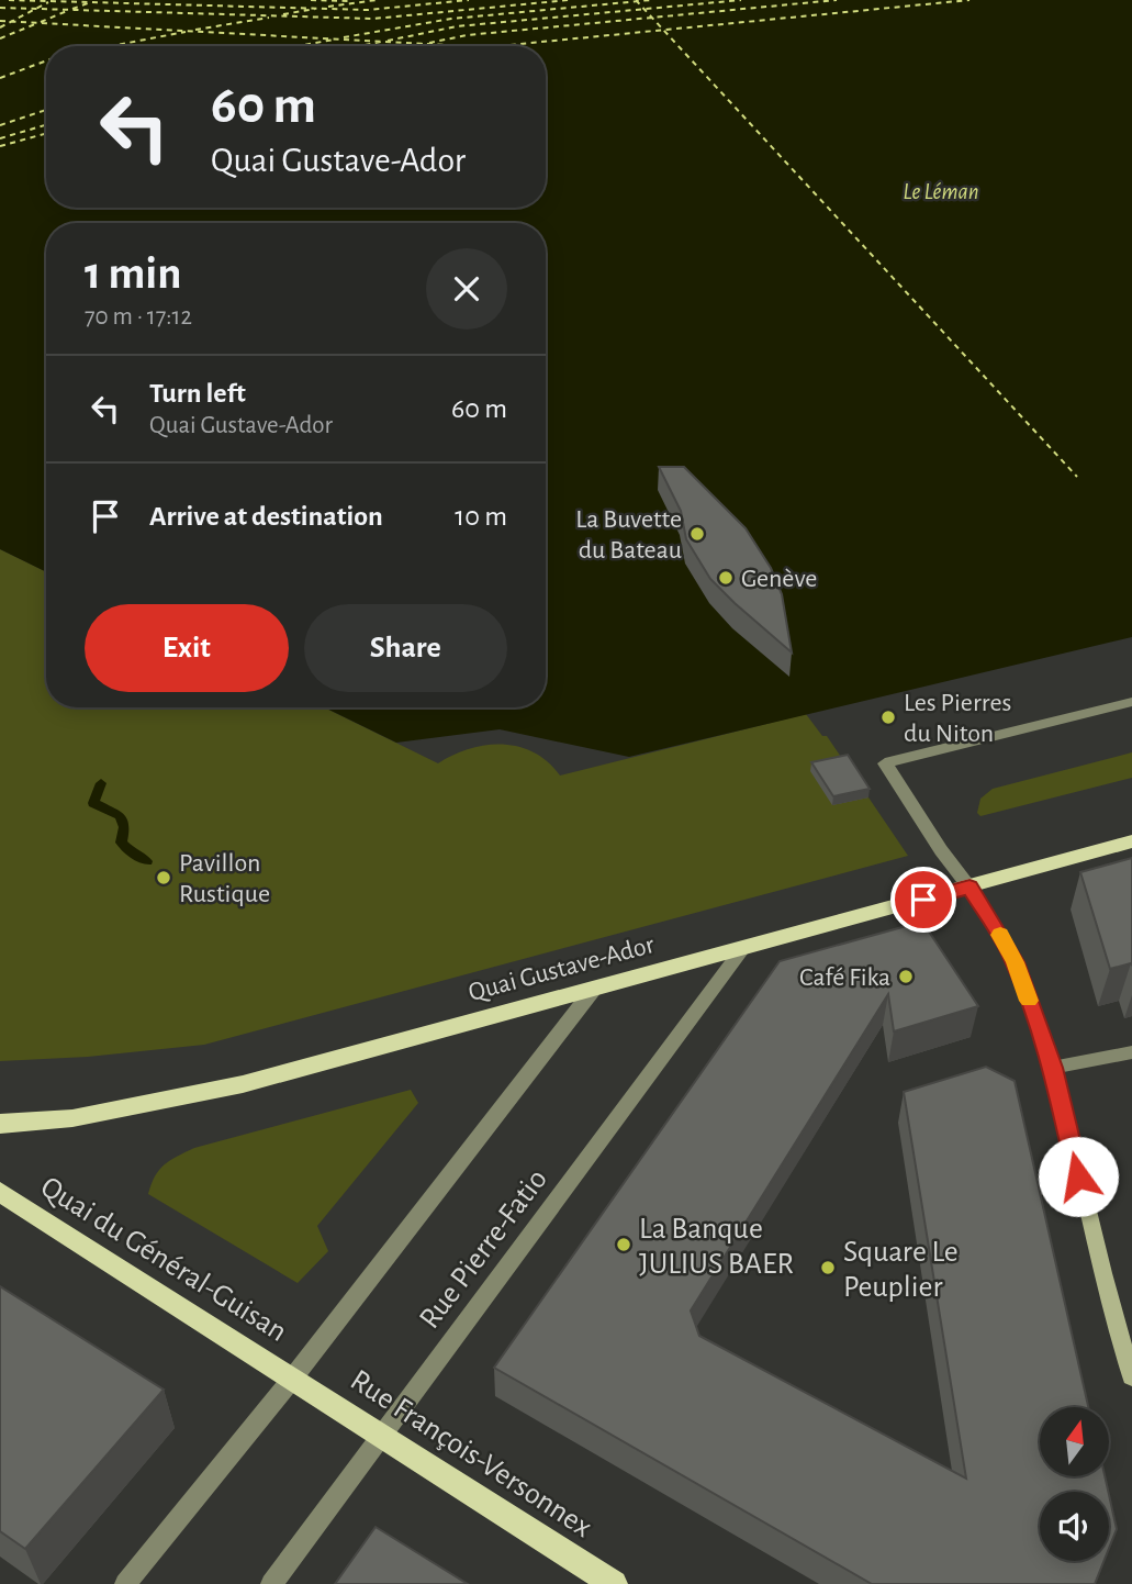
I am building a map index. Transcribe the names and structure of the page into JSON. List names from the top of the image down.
{
  "streets": {
    "main road": ["Quai Gustave-Ador", "Quai du Général-Guisan", "Rue François-Versonnex"],
    "street": ["Rue Pierre-Fatio"]
  },
  "crossings": [
    ["Quai Gustave-Ador", "Rue Pierre-Fatio"],
    ["Rue Pierre-Fatio", "Rue François-Versonnex"],
    ["Quai du Général-Guisan", "Rue François-Versonnex"]
  ],
  "water": ["Le Léman"],
  "places": [
    "La Buvette du Bateau",
    "Genève",
    "Les Pierres du Niton",
    "Pavillon Rustique",
    "Café Fika",
    "La Banque JULIUS BAER",
    "Square Le Peuplier"
  ],
  "north": "top",
  "page": {
    "turn": ["60 m", "Quai Gustave-Ador"],
    "heading": ["1 min", "70 m · 17:12"],
    "list": [
      {
        "name": "Turn left",
        "note": "Quai Gustave-Ador",
        "value": "60 m"
      },
      {
        "name": "Arrive at destination",
        "value": "10 m"
      }
    ],
    "buttons": ["Exit", "Share"]
  }
}
